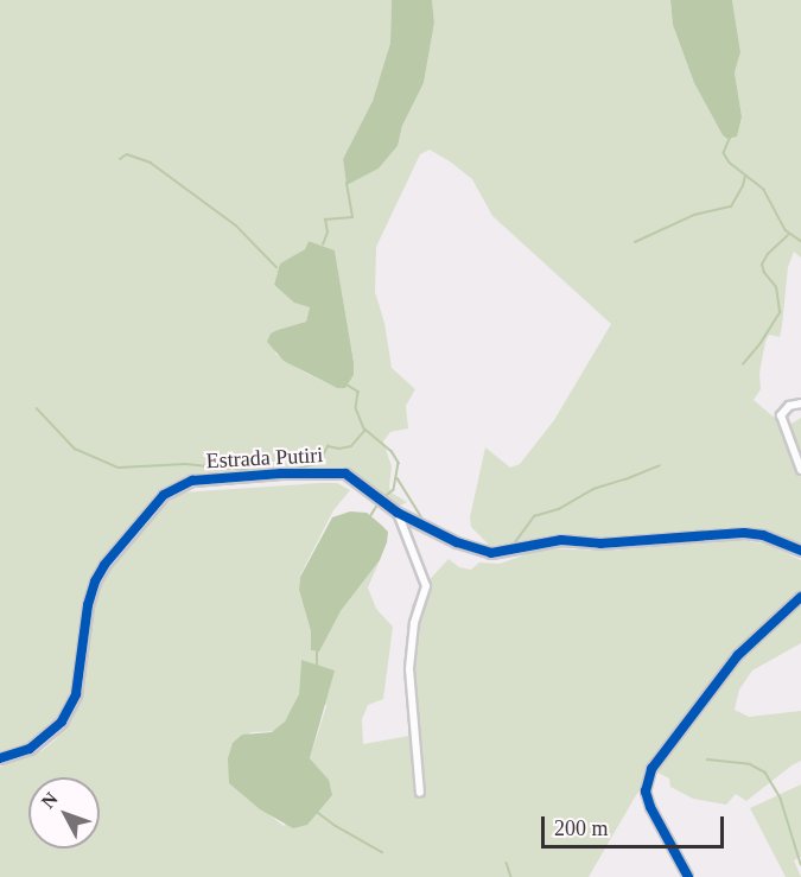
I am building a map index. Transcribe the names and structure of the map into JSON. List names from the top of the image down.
{
  "streets": {
    "street": ["Estrada Putiri"]
  },
  "scale_bar": "200 m",
  "north": "top left"
}
